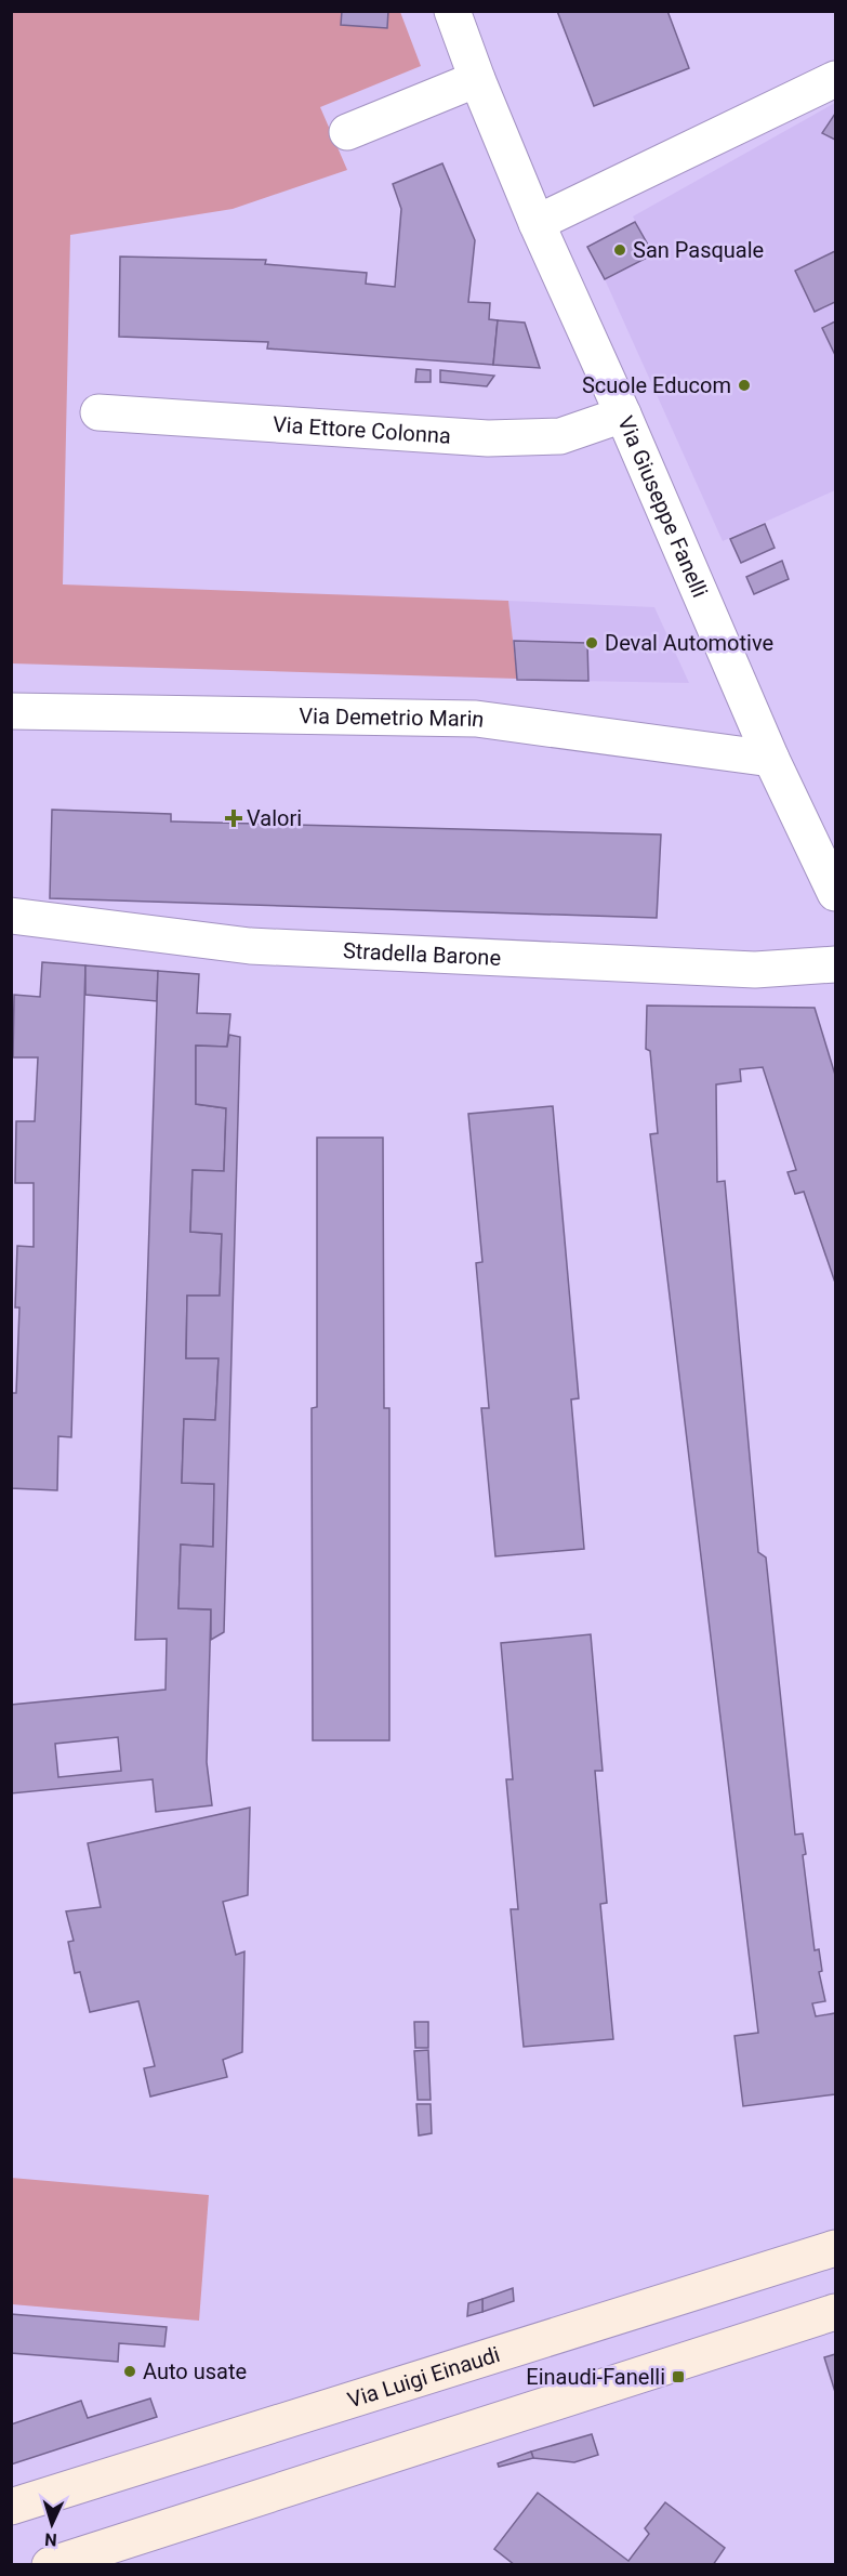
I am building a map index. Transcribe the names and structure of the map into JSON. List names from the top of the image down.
{
  "streets": {
    "main road": ["Via Luigi Einaudi"],
    "street": [
      "Via Ettore Colonna",
      "Via Giuseppe Fanelli",
      "Via Demetrio Marin",
      "Stradella Barone"
    ]
  },
  "crossings": [
    ["Via Ettore Colonna", "Via Giuseppe Fanelli"],
    ["Via Giuseppe Fanelli", "Via Demetrio Marin"]
  ],
  "places": {
    "other": [
      "San Pasquale",
      "Scuole Educom",
      "Deval Automotive",
      "Auto usate"
    ],
    "health": ["Valori"],
    "transit": ["Einaudi-Fanelli"]
  },
  "north": "bottom"
}
